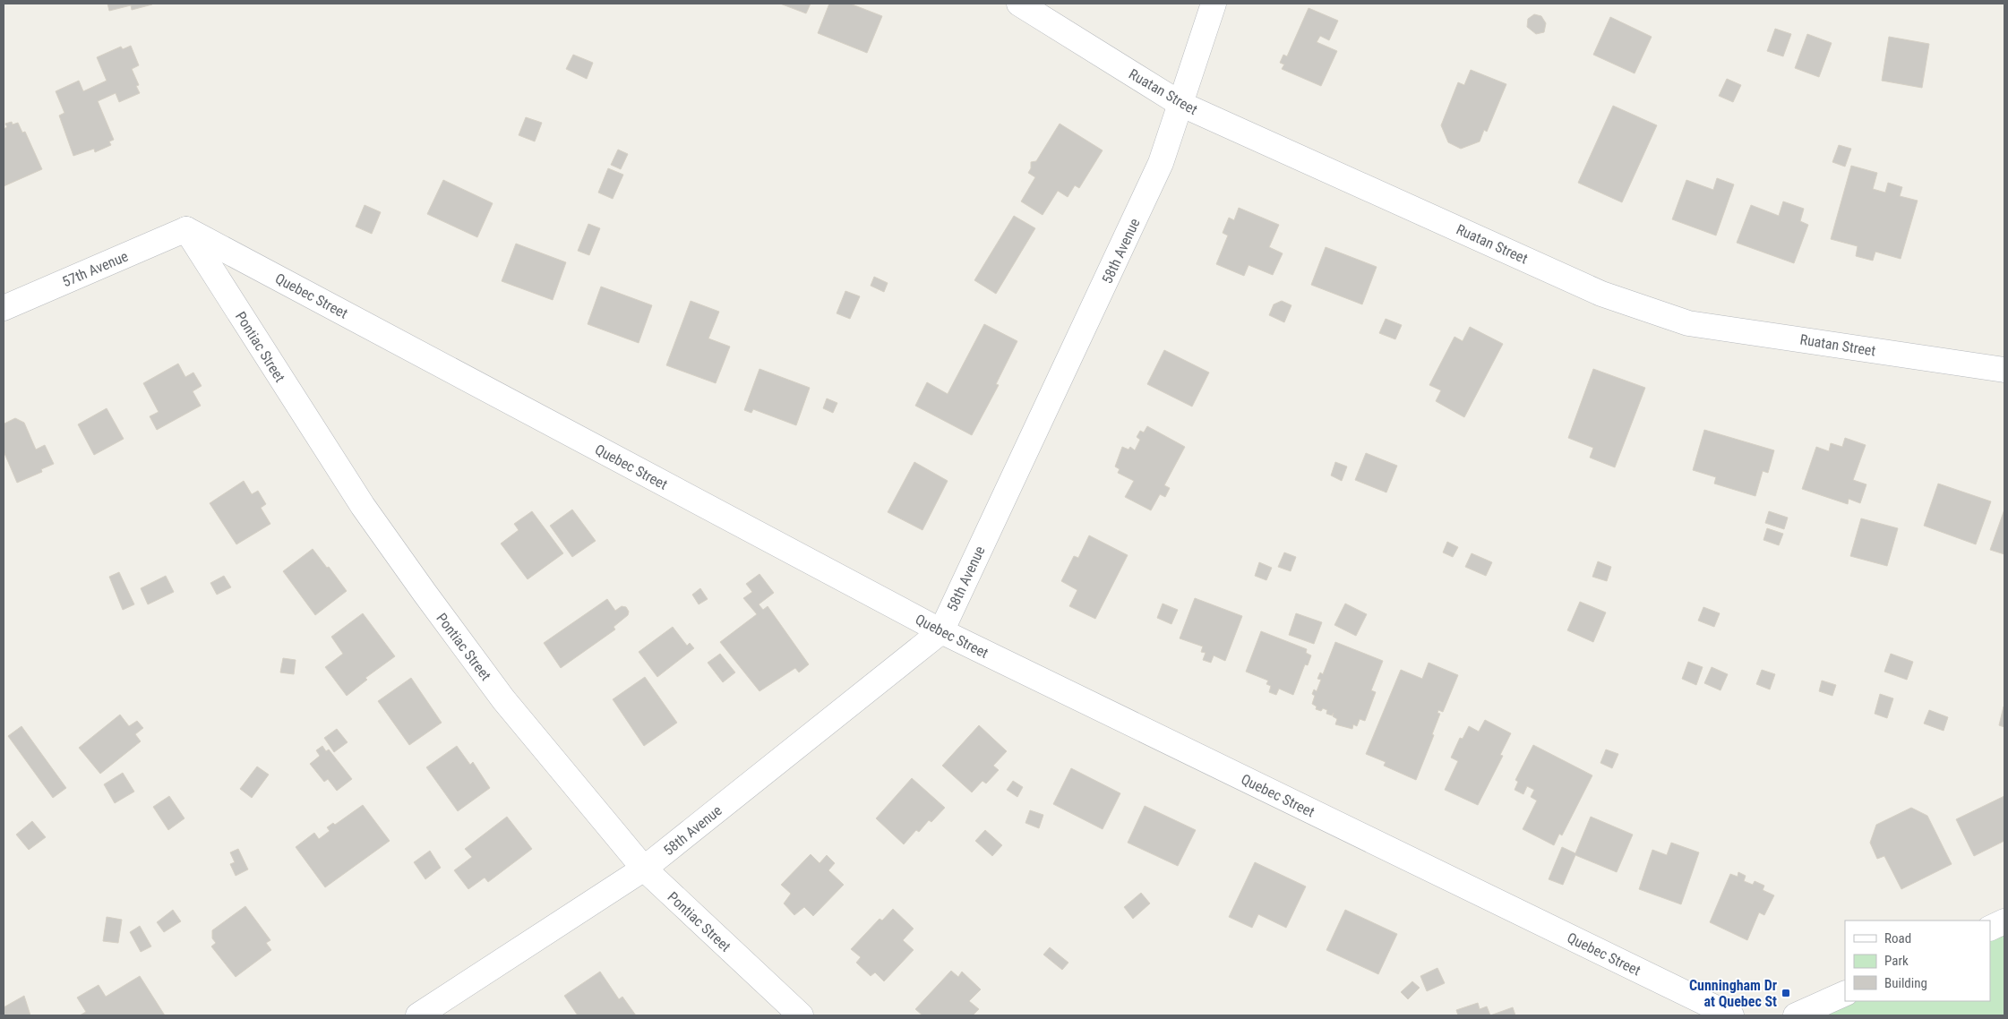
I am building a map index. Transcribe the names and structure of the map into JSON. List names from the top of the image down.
{
  "streets": {
    "street": [
      "Ruatan Street",
      "58th Avenue",
      "57th Avenue",
      "Quebec Street",
      "Pontiac Street"
    ]
  },
  "crossings": [
    ["Ruatan Street", "58th Avenue"],
    ["58th Avenue", "Quebec Street"],
    ["58th Avenue", "Pontiac Street"],
    ["57th Avenue", "Quebec Street"],
    ["57th Avenue", "Pontiac Street"],
    ["Quebec Street", "Pontiac Street"]
  ],
  "places": {
    "transit": ["Cunningham Dr at Quebec St"]
  },
  "legend": ["Road", "Park", "Building"]
}
